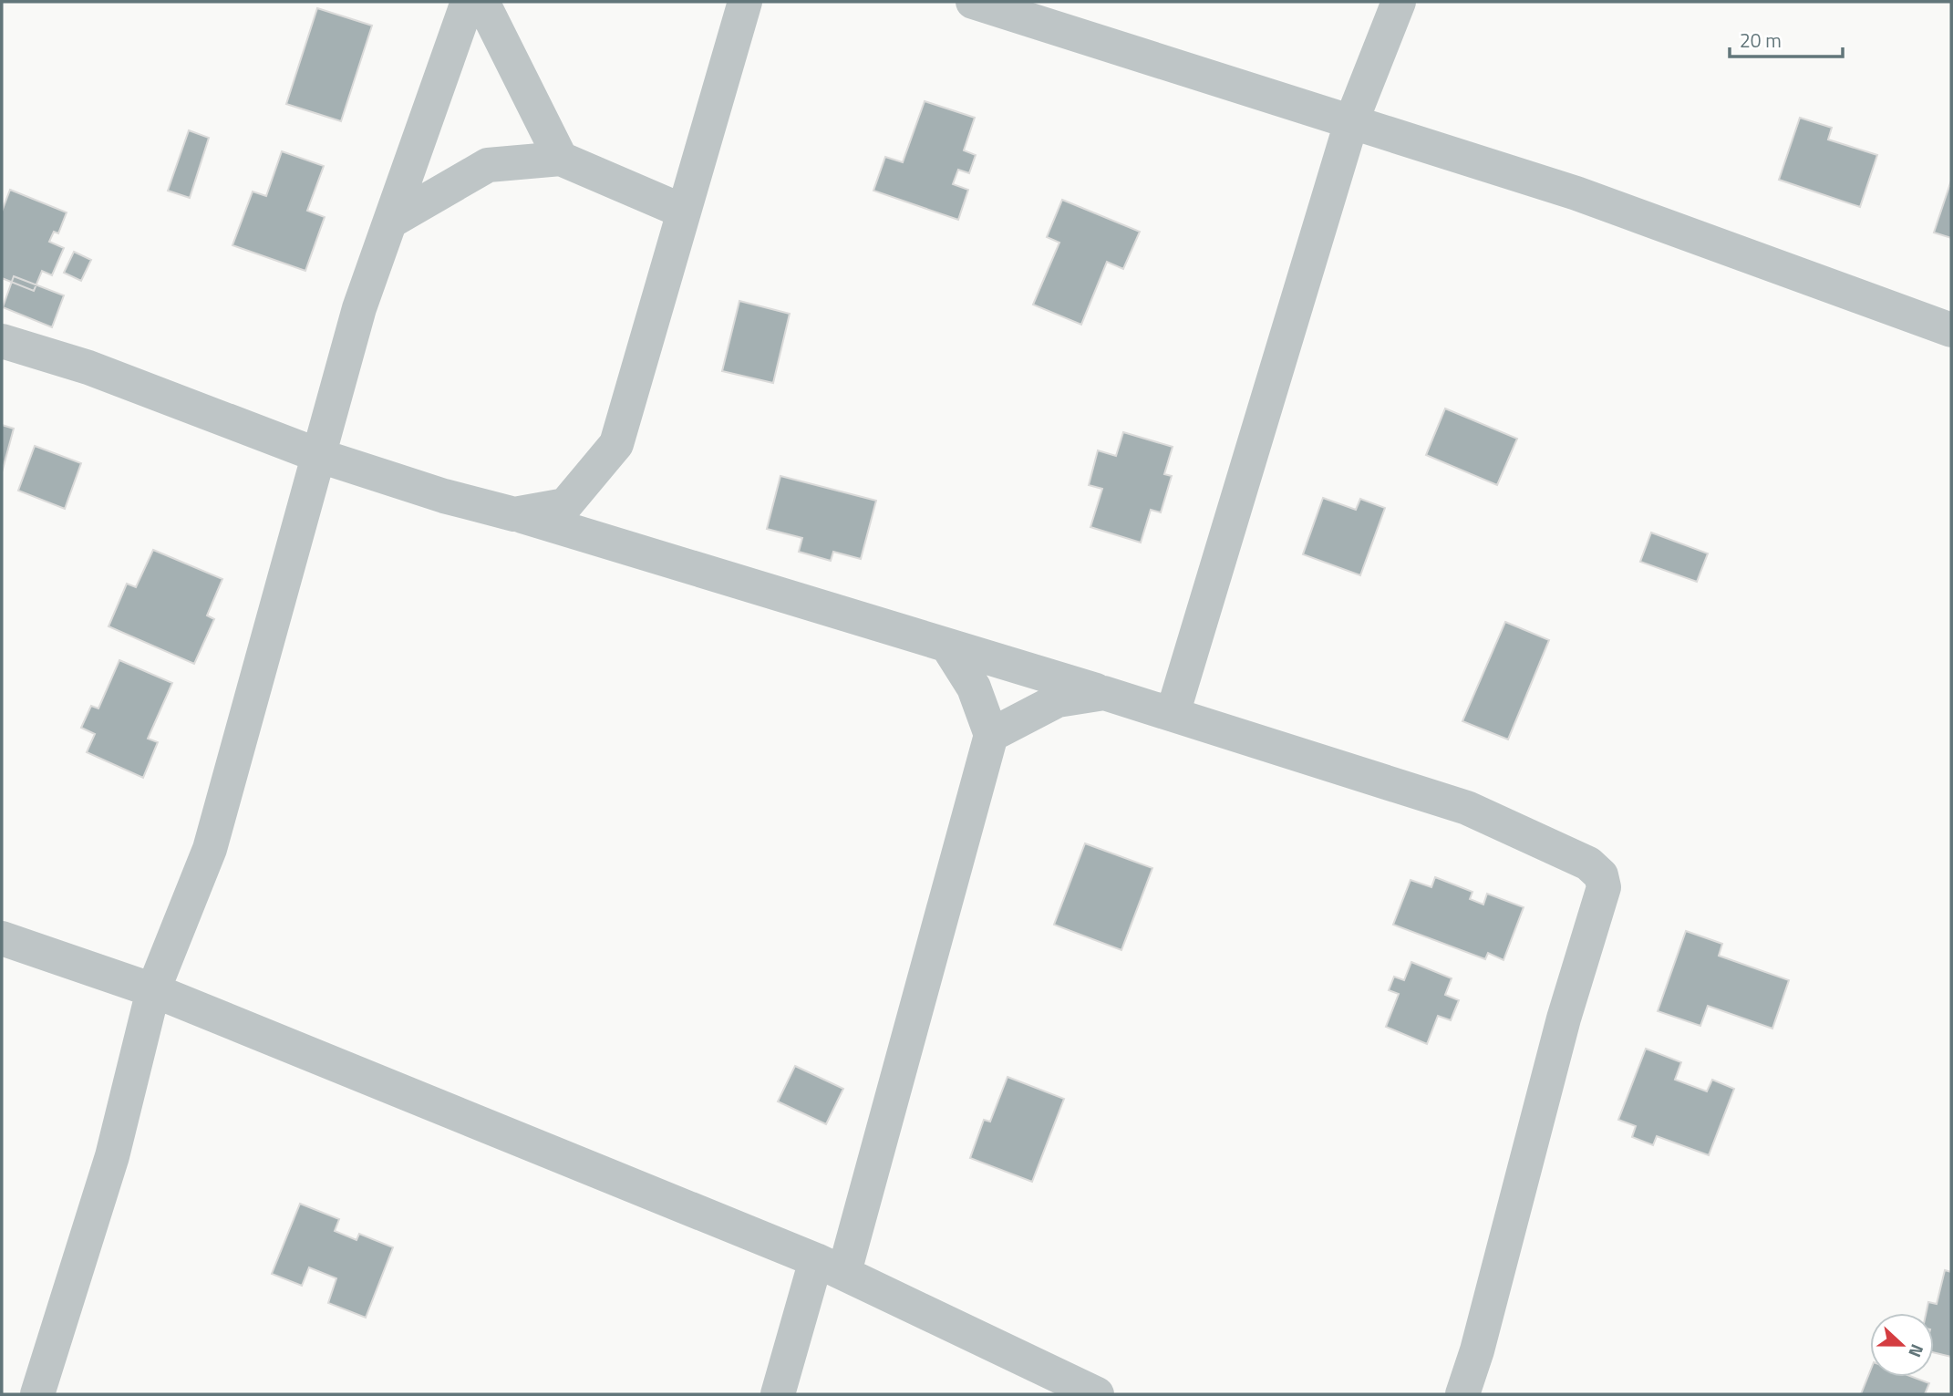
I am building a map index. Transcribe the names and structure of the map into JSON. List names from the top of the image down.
{
  "scale_bar": "20 m",
  "north": "right"
}
